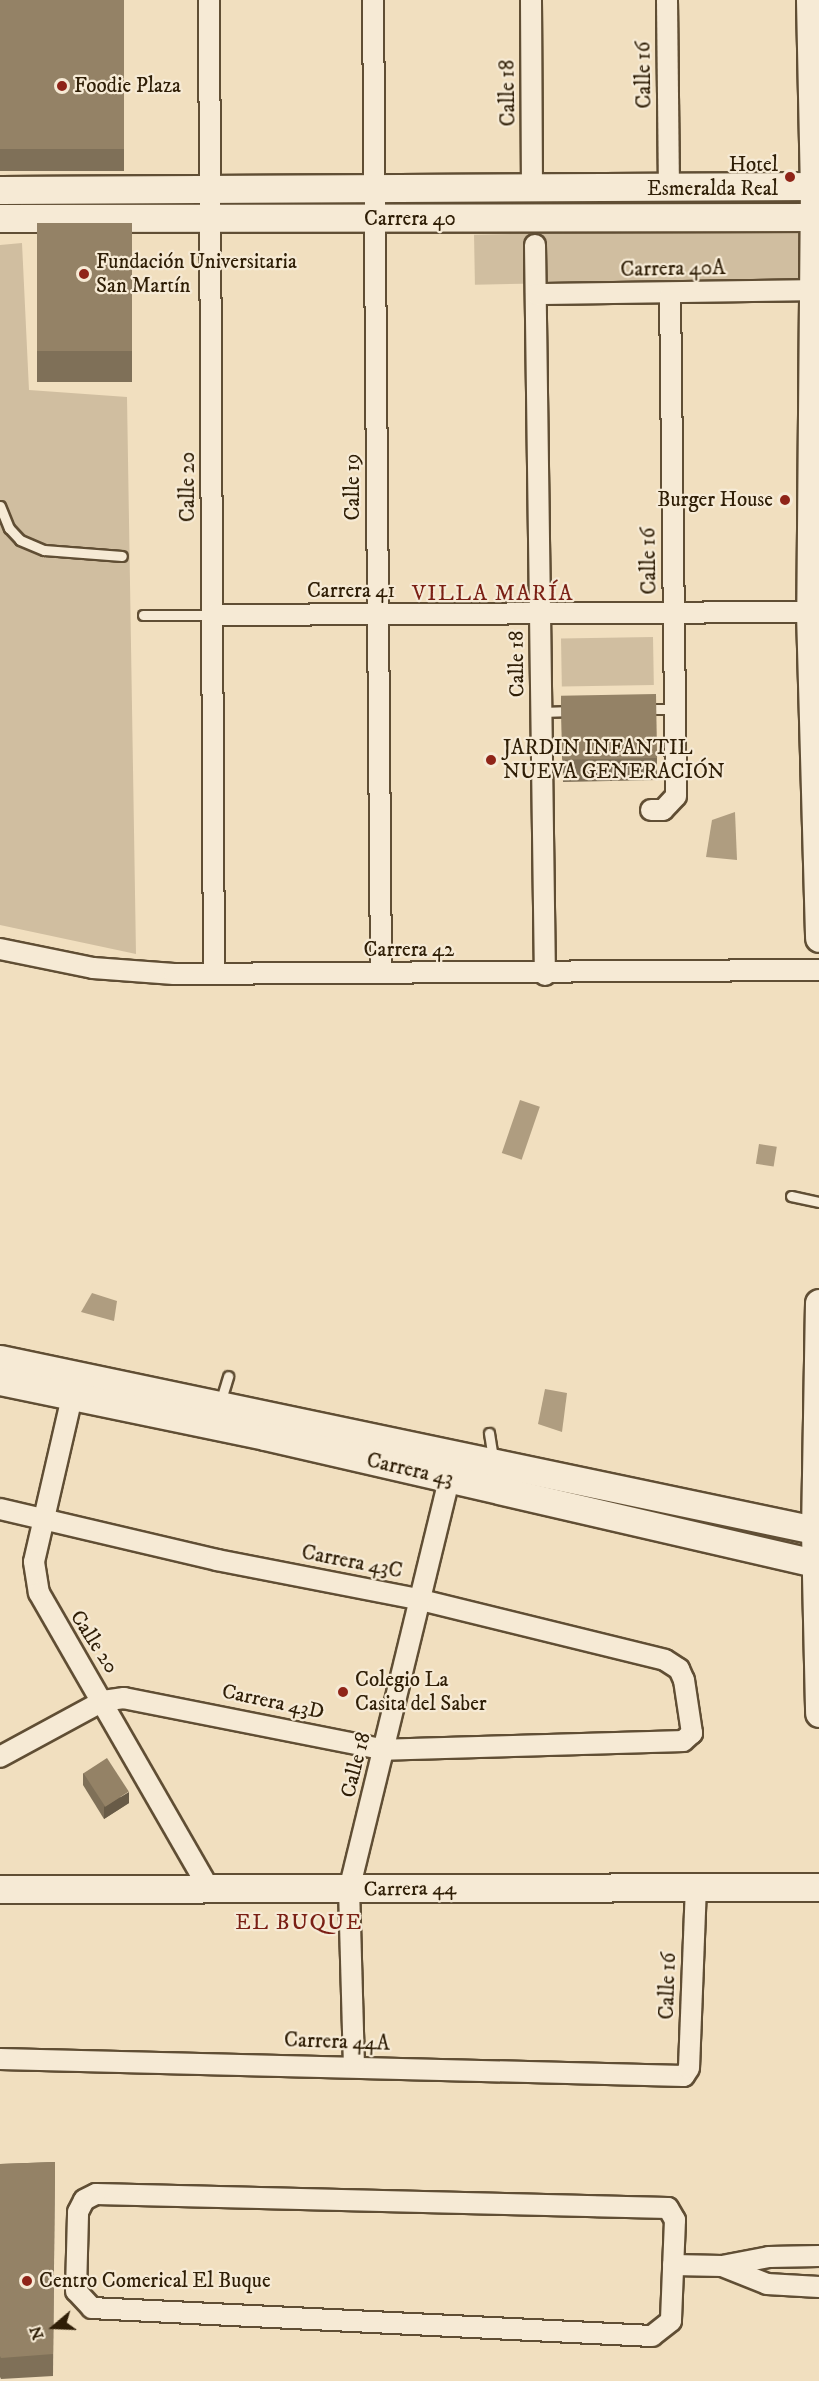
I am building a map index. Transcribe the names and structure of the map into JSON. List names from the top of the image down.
{
  "streets": {
    "street": [
      "Calle 16",
      "Calle 18",
      "Carrera 40",
      "Carrera 40A",
      "Calle 20",
      "Calle 19",
      "Carrera 41",
      "Carrera 42",
      "Carrera 43",
      "Carrera 43C",
      "Carrera 43D",
      "Carrera 44",
      "Carrera 44A"
    ]
  },
  "crossings": [
    ["Calle 16", "Carrera 40"],
    ["Calle 16", "Carrera 40A"],
    ["Calle 16", "Carrera 41"],
    ["Calle 16", "Carrera 44"],
    ["Calle 16", "Carrera 44A"],
    ["Calle 18", "Carrera 40"],
    ["Calle 18", "Carrera 40A"],
    ["Calle 18", "Carrera 41"],
    ["Calle 18", "Carrera 42"],
    ["Calle 18", "Carrera 43"],
    ["Calle 18", "Carrera 43C"],
    ["Calle 18", "Carrera 43D"],
    ["Calle 18", "Carrera 44"],
    ["Calle 18", "Carrera 44A"],
    ["Carrera 40", "Calle 20"],
    ["Carrera 40", "Calle 19"],
    ["Calle 20", "Carrera 41"],
    ["Calle 20", "Carrera 42"],
    ["Calle 20", "Carrera 43"],
    ["Calle 20", "Carrera 43C"],
    ["Calle 20", "Carrera 43D"],
    ["Calle 20", "Carrera 44"],
    ["Calle 19", "Carrera 41"],
    ["Calle 19", "Carrera 42"],
    ["Carrera 43C", "Carrera 43D"]
  ],
  "districts": ["VILLA MARÍA", "EL BUQUE"],
  "places": [
    "Foodie Plaza",
    "Hotel Esmeralda Real",
    "Fundación Universitaria San Martín",
    "Burger House",
    "JARDIN INFANTIL NUEVA GENERACIÓN",
    "Colegio La Casita del Saber",
    "Centro Comerical El Buque"
  ],
  "north": "left"
}
